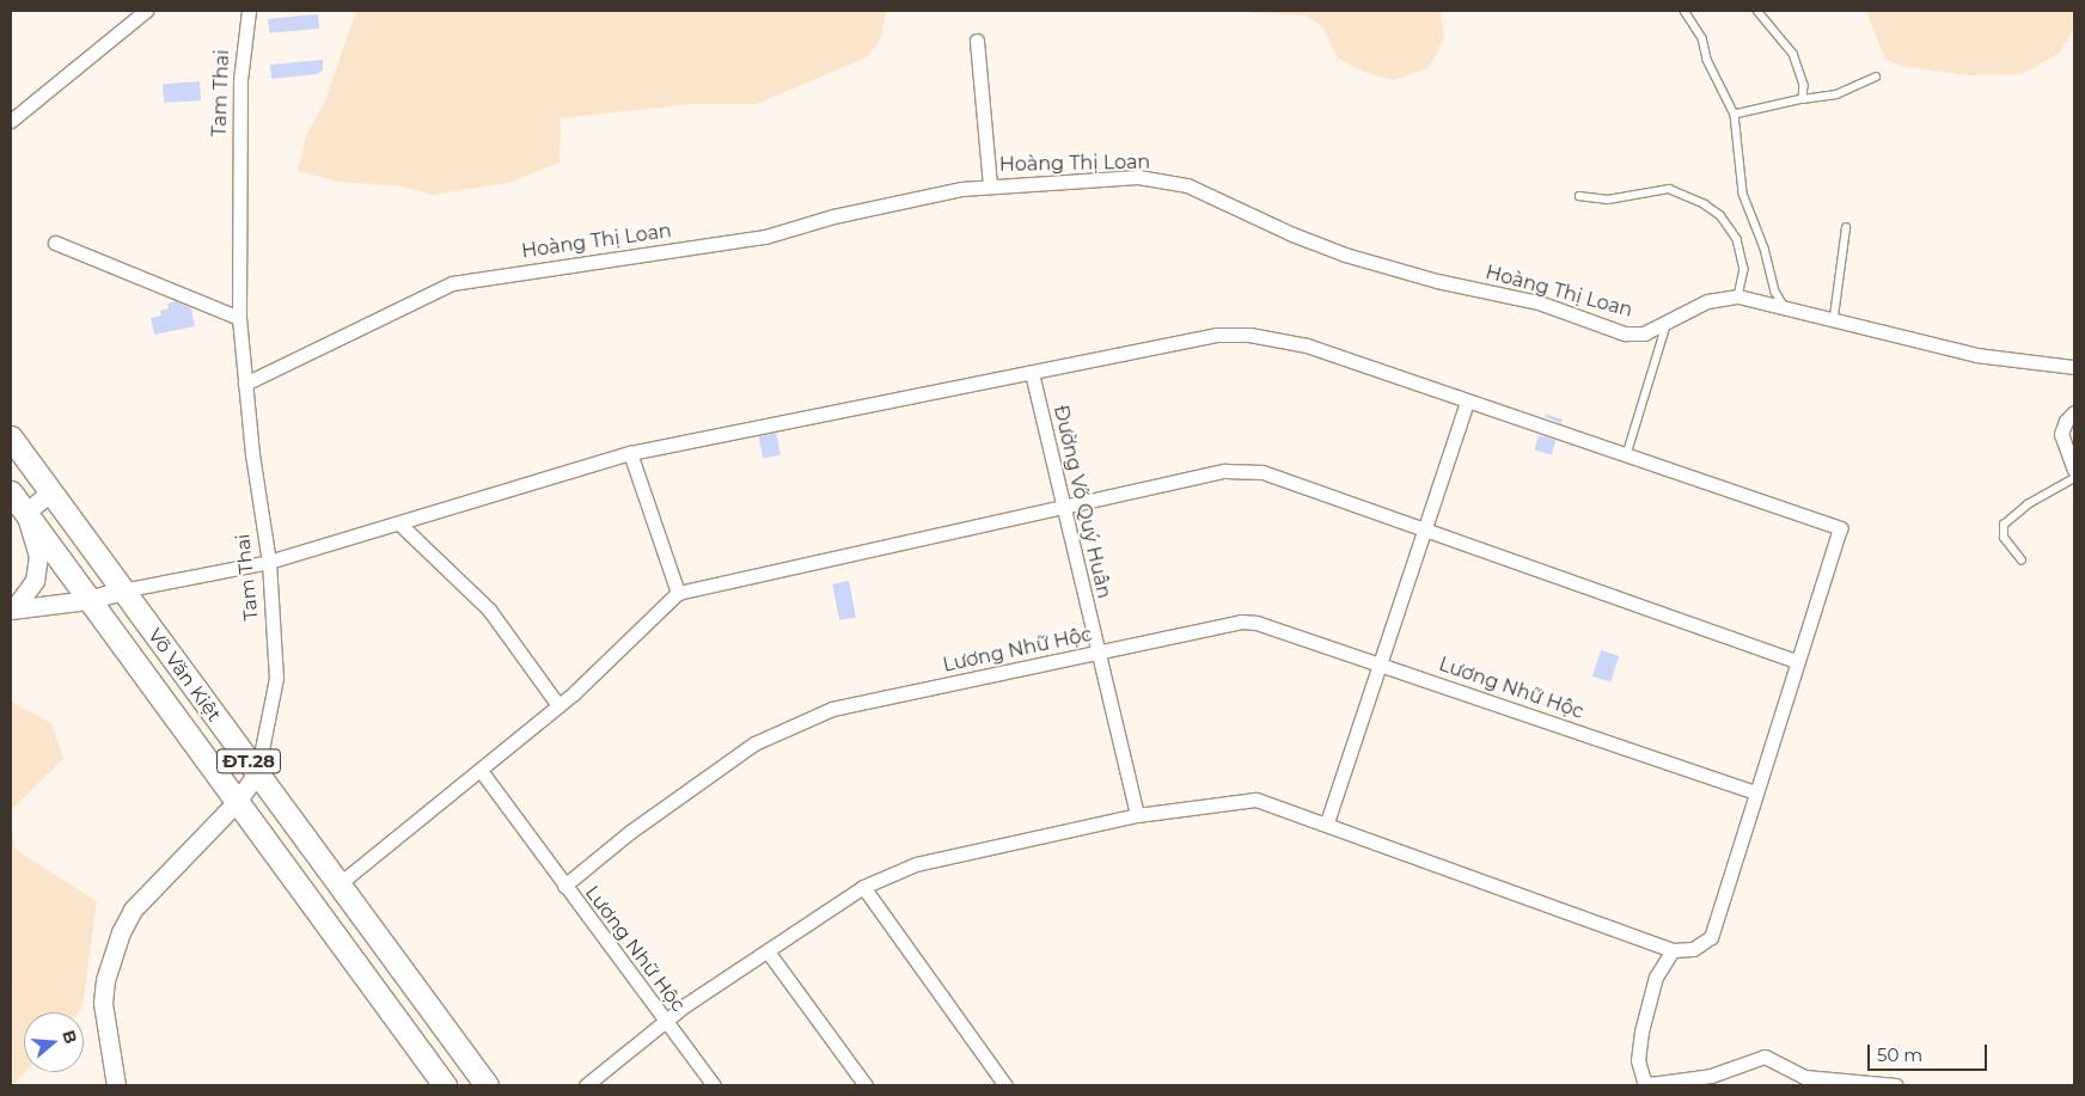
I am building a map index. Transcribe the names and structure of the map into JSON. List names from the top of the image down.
{
  "streets": {
    "main road": ["Võ Văn Kiệt", "ĐT.28"],
    "street": [
      "Tam Thai",
      "Hoàng Thị Loan",
      "Đường Võ Quý Huân",
      "Lương Nhữ Hộc"
    ]
  },
  "crossings": [
    ["Tam Thai", "Hoàng Thị Loan"],
    ["Tam Thai", "Võ Văn Kiệt"],
    ["Đường Võ Quý Huân", "Lương Nhữ Hộc"]
  ],
  "scale_bar": "50 m",
  "north": "right"
}
